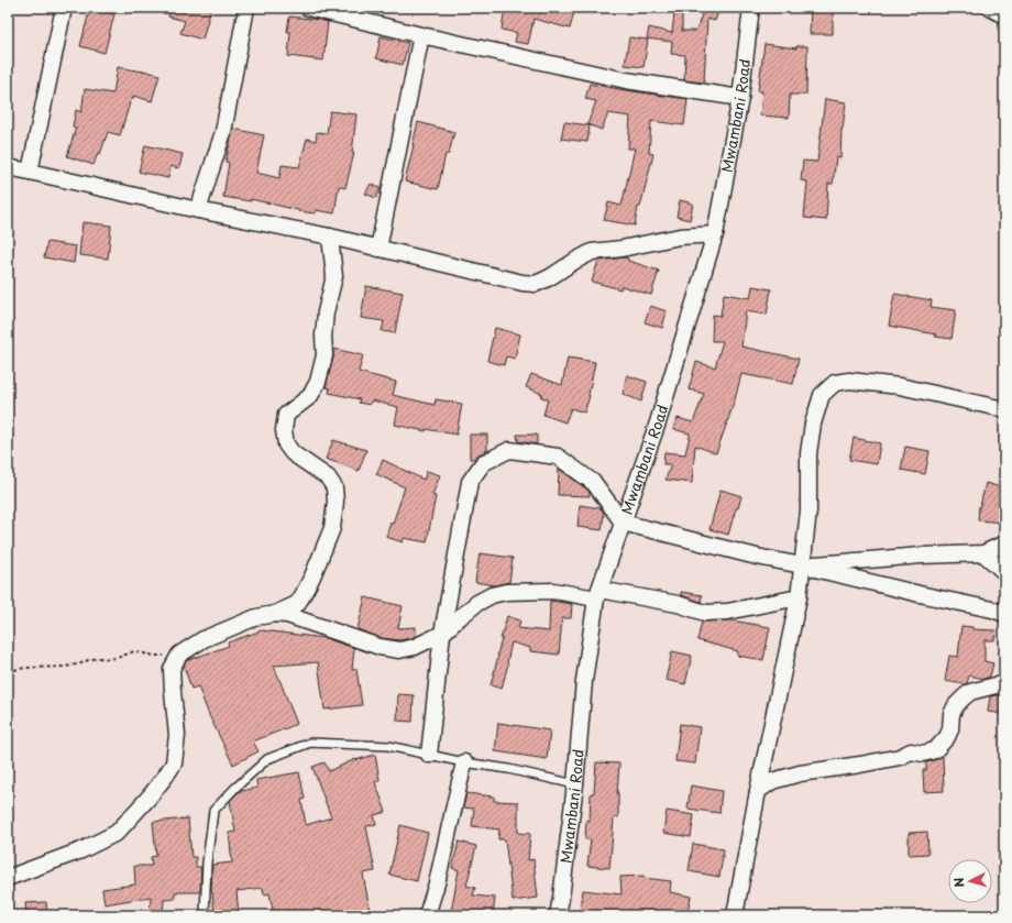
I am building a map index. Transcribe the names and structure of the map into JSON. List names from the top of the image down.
{
  "streets": {
    "street": ["Mwambani Road"]
  },
  "north": "left"
}
